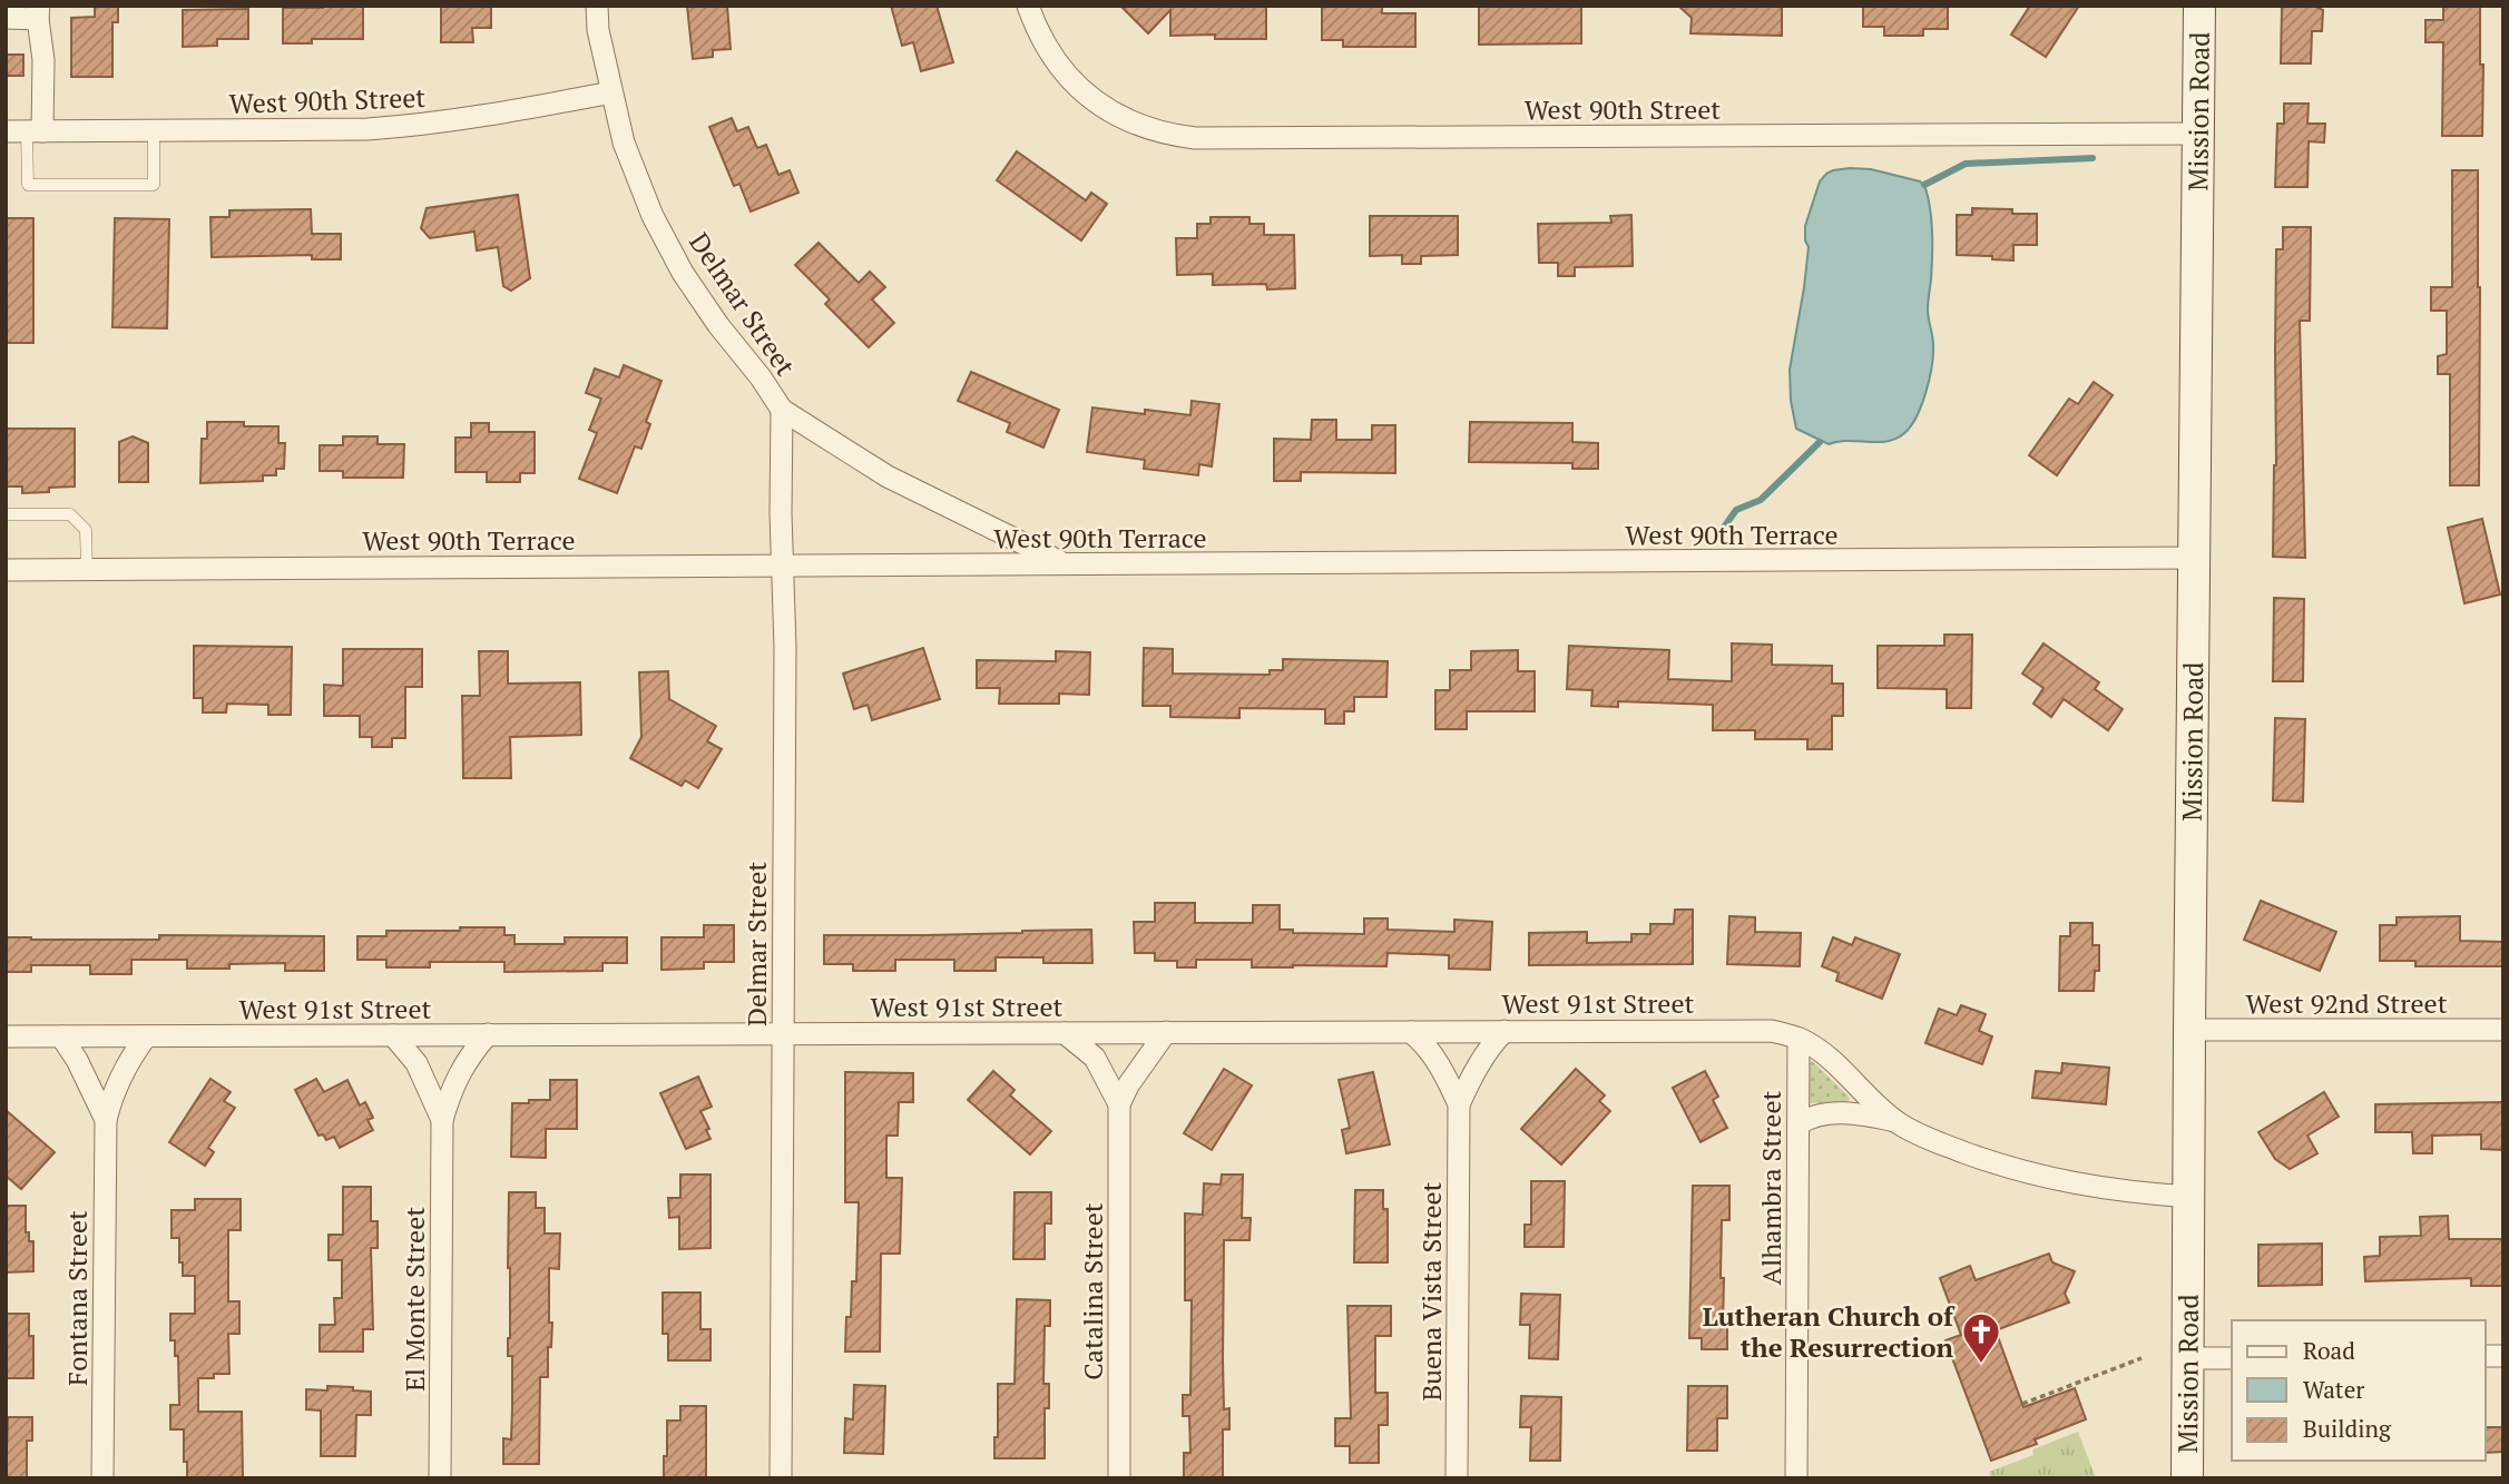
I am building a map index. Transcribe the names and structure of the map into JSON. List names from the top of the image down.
{
  "streets": {
    "main road": ["Mission Road"],
    "street": [
      "West 90th Street",
      "Delmar Street",
      "West 90th Terrace",
      "West 91st Street",
      "West 92nd Street",
      "Alhambra Street",
      "Catalina Street",
      "Buena Vista Street",
      "Fontana Street",
      "El Monte Street"
    ]
  },
  "crossings": [
    ["West 90th Street", "Mission Road"],
    ["West 90th Street", "Delmar Street"],
    ["Mission Road", "West 90th Terrace"],
    ["Mission Road", "West 91st Street"],
    ["Mission Road", "West 92nd Street"],
    ["Delmar Street", "West 90th Terrace"],
    ["Delmar Street", "West 91st Street"],
    ["West 91st Street", "Alhambra Street"],
    ["West 91st Street", "Catalina Street"],
    ["West 91st Street", "Buena Vista Street"],
    ["West 91st Street", "Fontana Street"],
    ["West 91st Street", "El Monte Street"]
  ],
  "places": {
    "church": ["Lutheran Church of the Resurrection"]
  },
  "legend": ["Road", "Water", "Building"]
}
